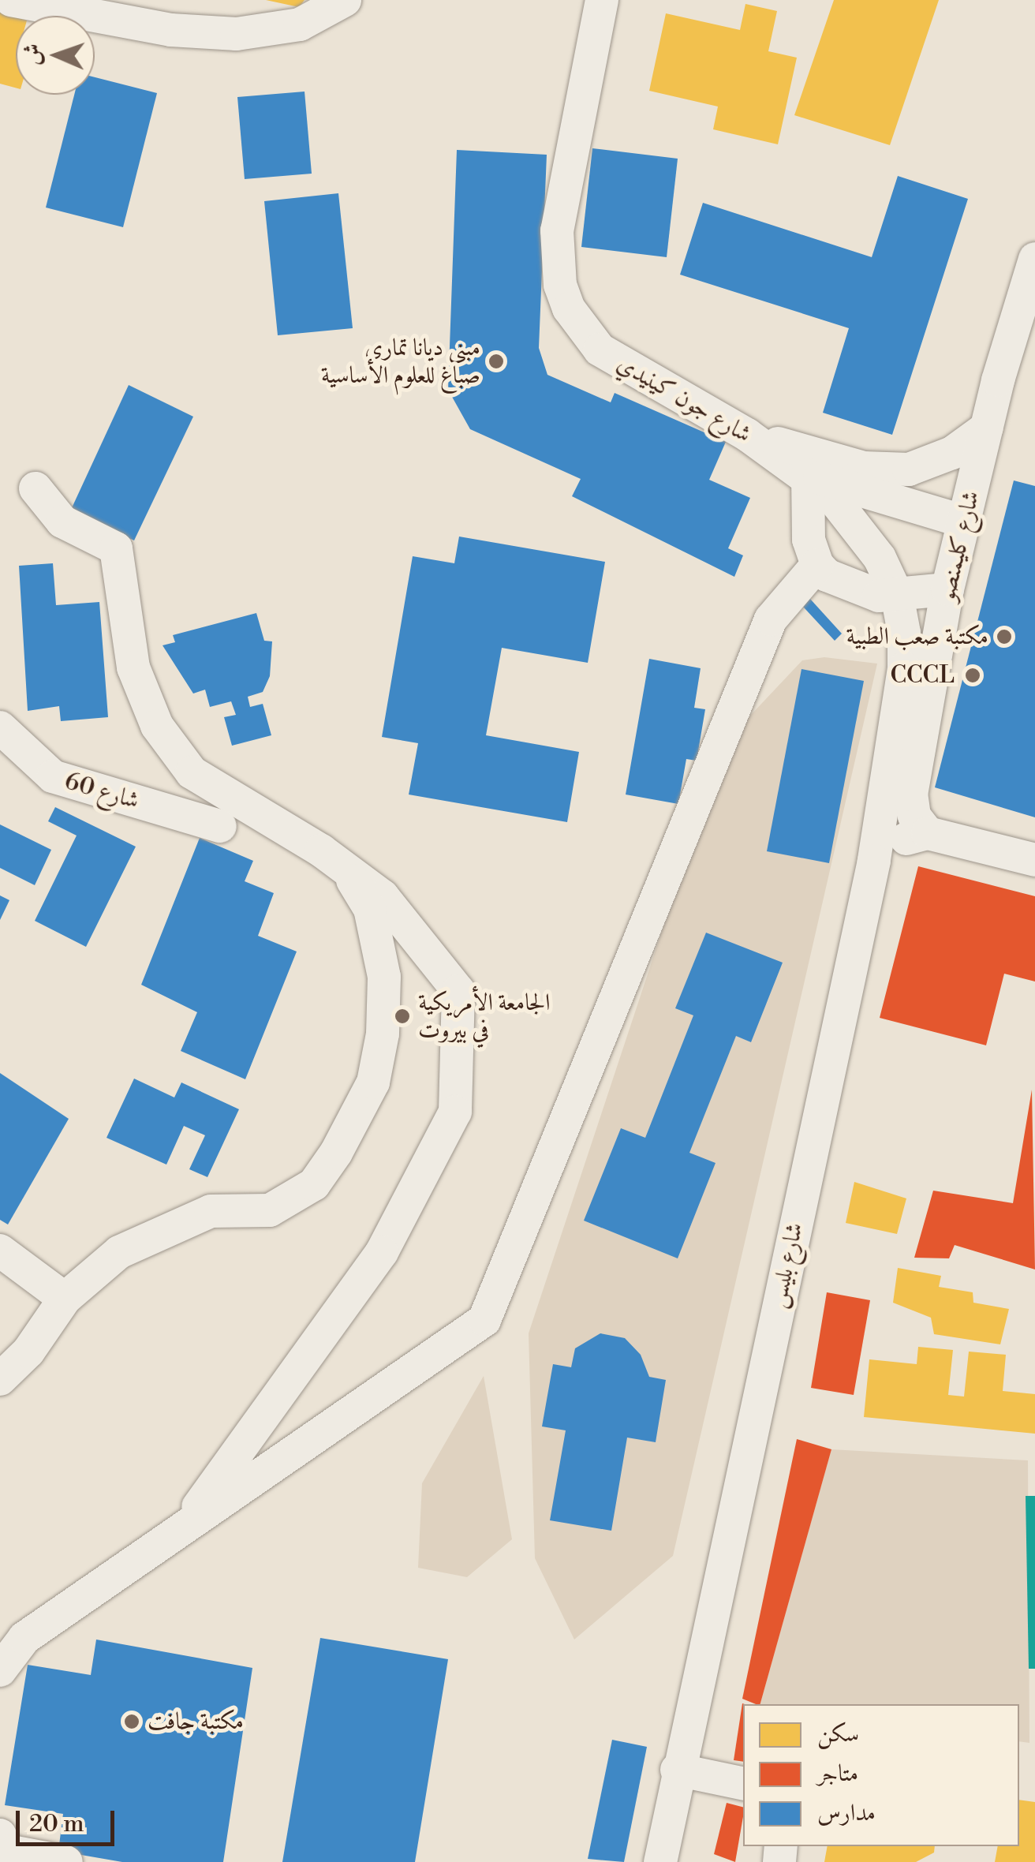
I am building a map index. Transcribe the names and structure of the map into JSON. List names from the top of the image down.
{
  "streets": {
    "street": [
      "شارع جون كينيدي",
      "شارع كليمنصو",
      "شارع 60",
      "شارع بليس"
    ]
  },
  "crossings": [
    ["شارع جون كينيدي", "شارع بليس"]
  ],
  "places": [
    "مبنى ديانا تماري صباغ للعلوم الأساسية",
    "مكتبة صعب الطبية",
    "CCCL",
    "الجامعة الأمريكية في بيروت",
    "مكتبة جافت"
  ],
  "legend": ["سكن", "متاجر", "مدارس"],
  "scale_bar": "20 m",
  "north": "left"
}
